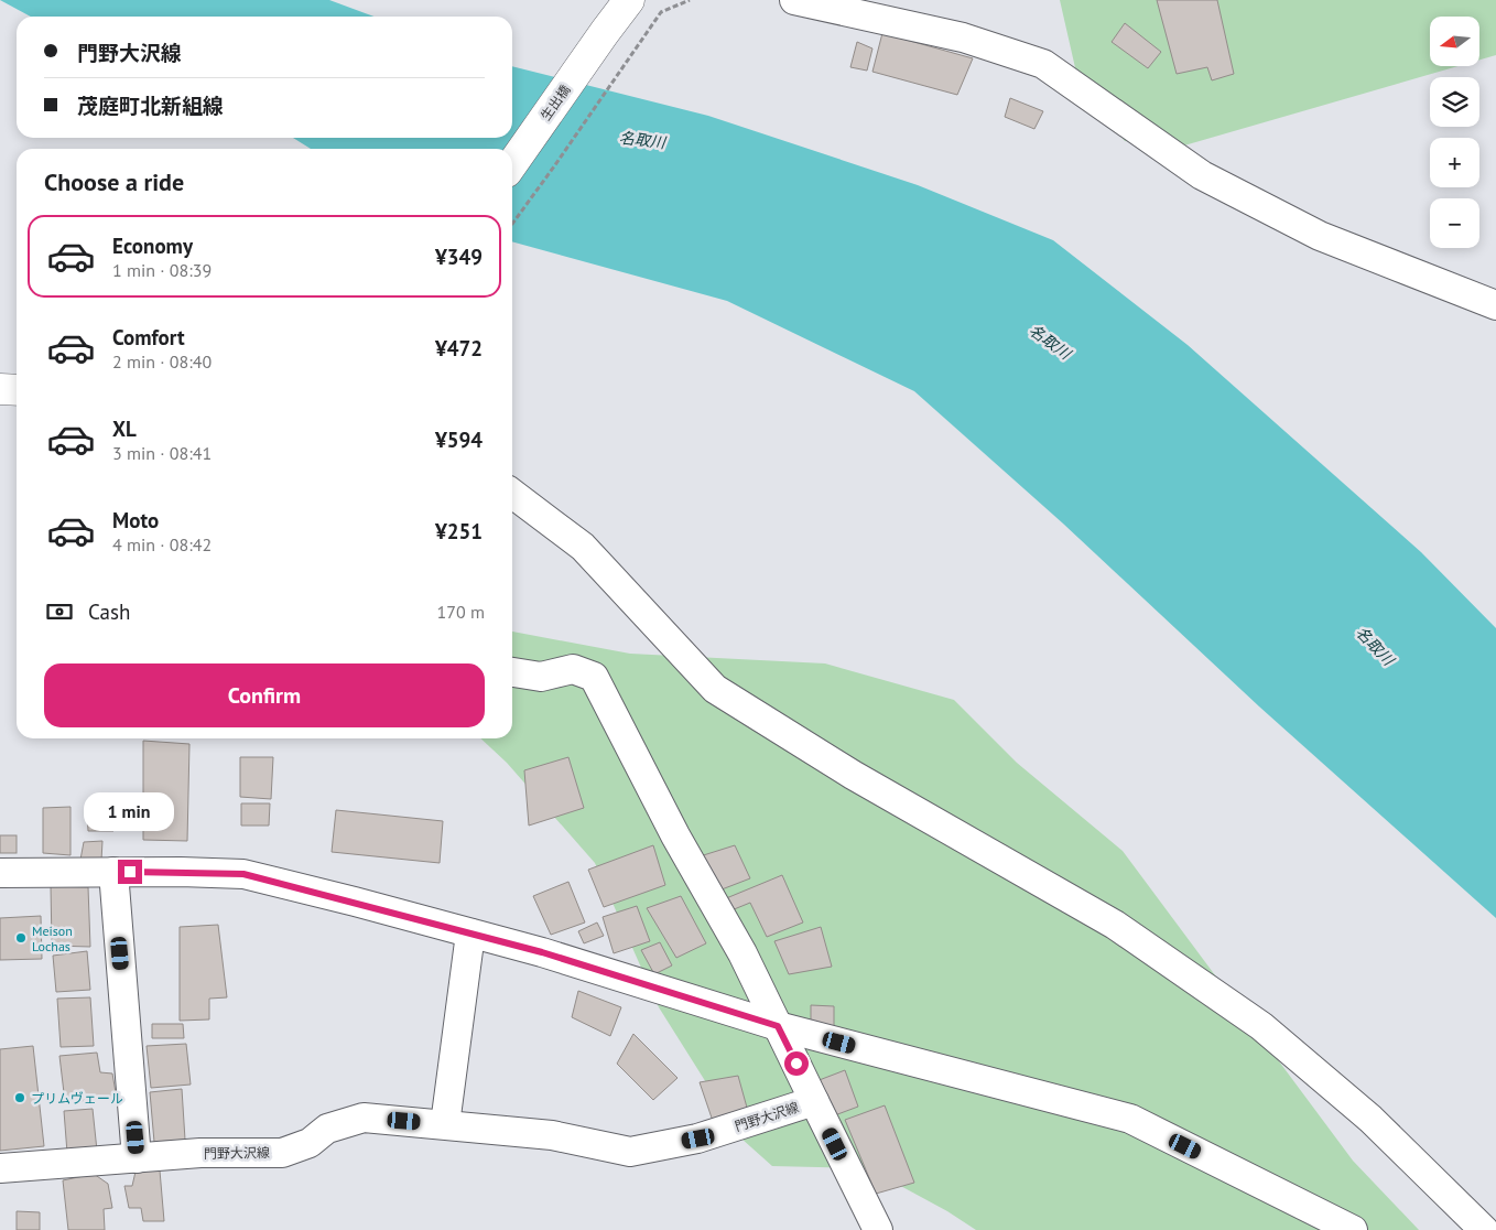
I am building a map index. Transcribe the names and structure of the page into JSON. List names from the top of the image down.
{
  "streets": {
    "main road": ["生出橋"],
    "street": ["門野大沢線"]
  },
  "water": ["名取川"],
  "places": ["Meison Lochas", "プリムヴェール"],
  "north": "left",
  "page": {
    "map_buttons": ["+", "−"],
    "banner": ["門野大沢線", "茂庭町北新組線"],
    "heading": "Choose a ride",
    "list": [
      {
        "name": "Economy",
        "note": "1 min · 08:39",
        "value": "¥349"
      },
      {
        "name": "Comfort",
        "note": "2 min · 08:40",
        "value": "¥472"
      },
      {
        "name": "XL",
        "note": "3 min · 08:41",
        "value": "¥594"
      },
      {
        "name": "Moto",
        "note": "4 min · 08:42",
        "value": "¥251"
      }
    ],
    "pay": ["Cash", "170 m"],
    "buttons": "Confirm",
    "bubble": "1 min"
  }
}
